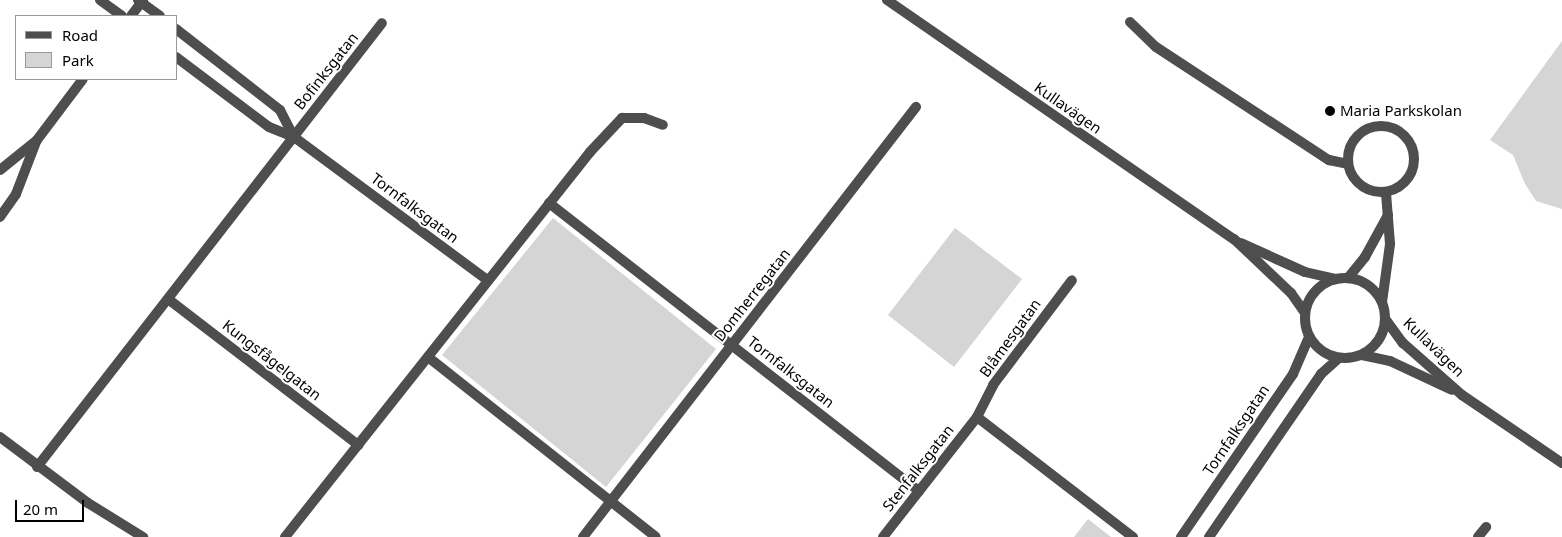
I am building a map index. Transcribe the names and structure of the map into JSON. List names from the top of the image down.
{
  "streets": {
    "street": [
      "Bofinksgatan",
      "Kullavägen",
      "Tornfalksgatan",
      "Domherregatan",
      "Blåmesgatan",
      "Kungsfågelgatan",
      "Stenfalksgatan"
    ]
  },
  "crossings": [
    ["Bofinksgatan", "Tornfalksgatan"],
    ["Kullavägen", "Tornfalksgatan"],
    ["Tornfalksgatan", "Domherregatan"],
    ["Tornfalksgatan", "Stenfalksgatan"],
    ["Blåmesgatan", "Stenfalksgatan"]
  ],
  "places": ["Maria Parkskolan"],
  "legend": ["Road", "Park"],
  "scale_bar": "20 m"
}
